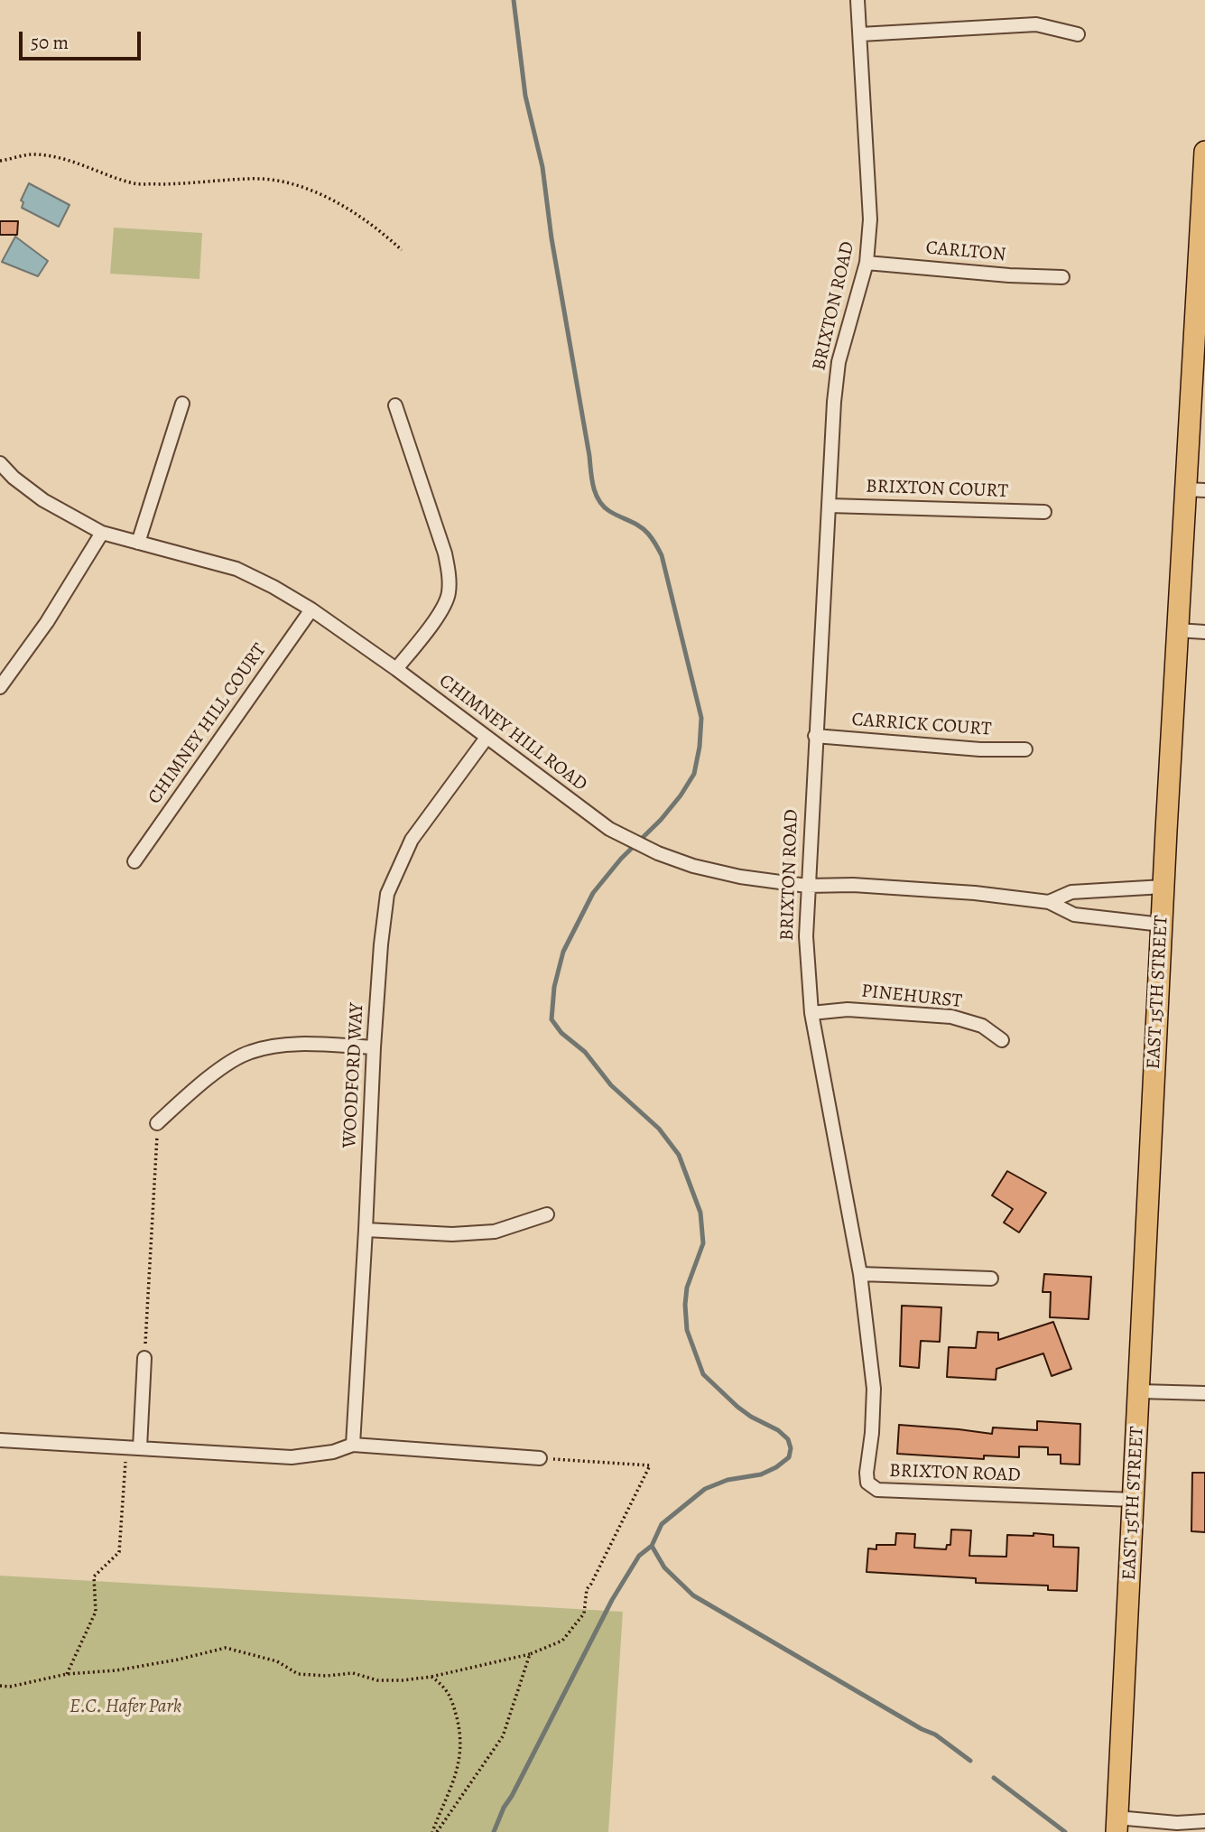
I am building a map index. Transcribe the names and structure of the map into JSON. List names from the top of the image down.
{
  "streets": {
    "main road": ["EAST 15TH STREET"],
    "street": [
      "CARLTON",
      "BRIXTON ROAD",
      "BRIXTON COURT",
      "CHIMNEY HILL COURT",
      "CARRICK COURT",
      "CHIMNEY HILL ROAD",
      "PINEHURST",
      "WOODFORD WAY"
    ]
  },
  "crossings": [
    ["CARLTON", "BRIXTON ROAD"],
    ["BRIXTON ROAD", "BRIXTON COURT"],
    ["BRIXTON ROAD", "CARRICK COURT"],
    ["BRIXTON ROAD", "CHIMNEY HILL ROAD"],
    ["BRIXTON ROAD", "EAST 15TH STREET"],
    ["BRIXTON ROAD", "PINEHURST"],
    ["CHIMNEY HILL COURT", "CHIMNEY HILL ROAD"],
    ["CHIMNEY HILL ROAD", "WOODFORD WAY"]
  ],
  "parks": ["E.C. Hafer Park"],
  "scale_bar": "50 m"
}
